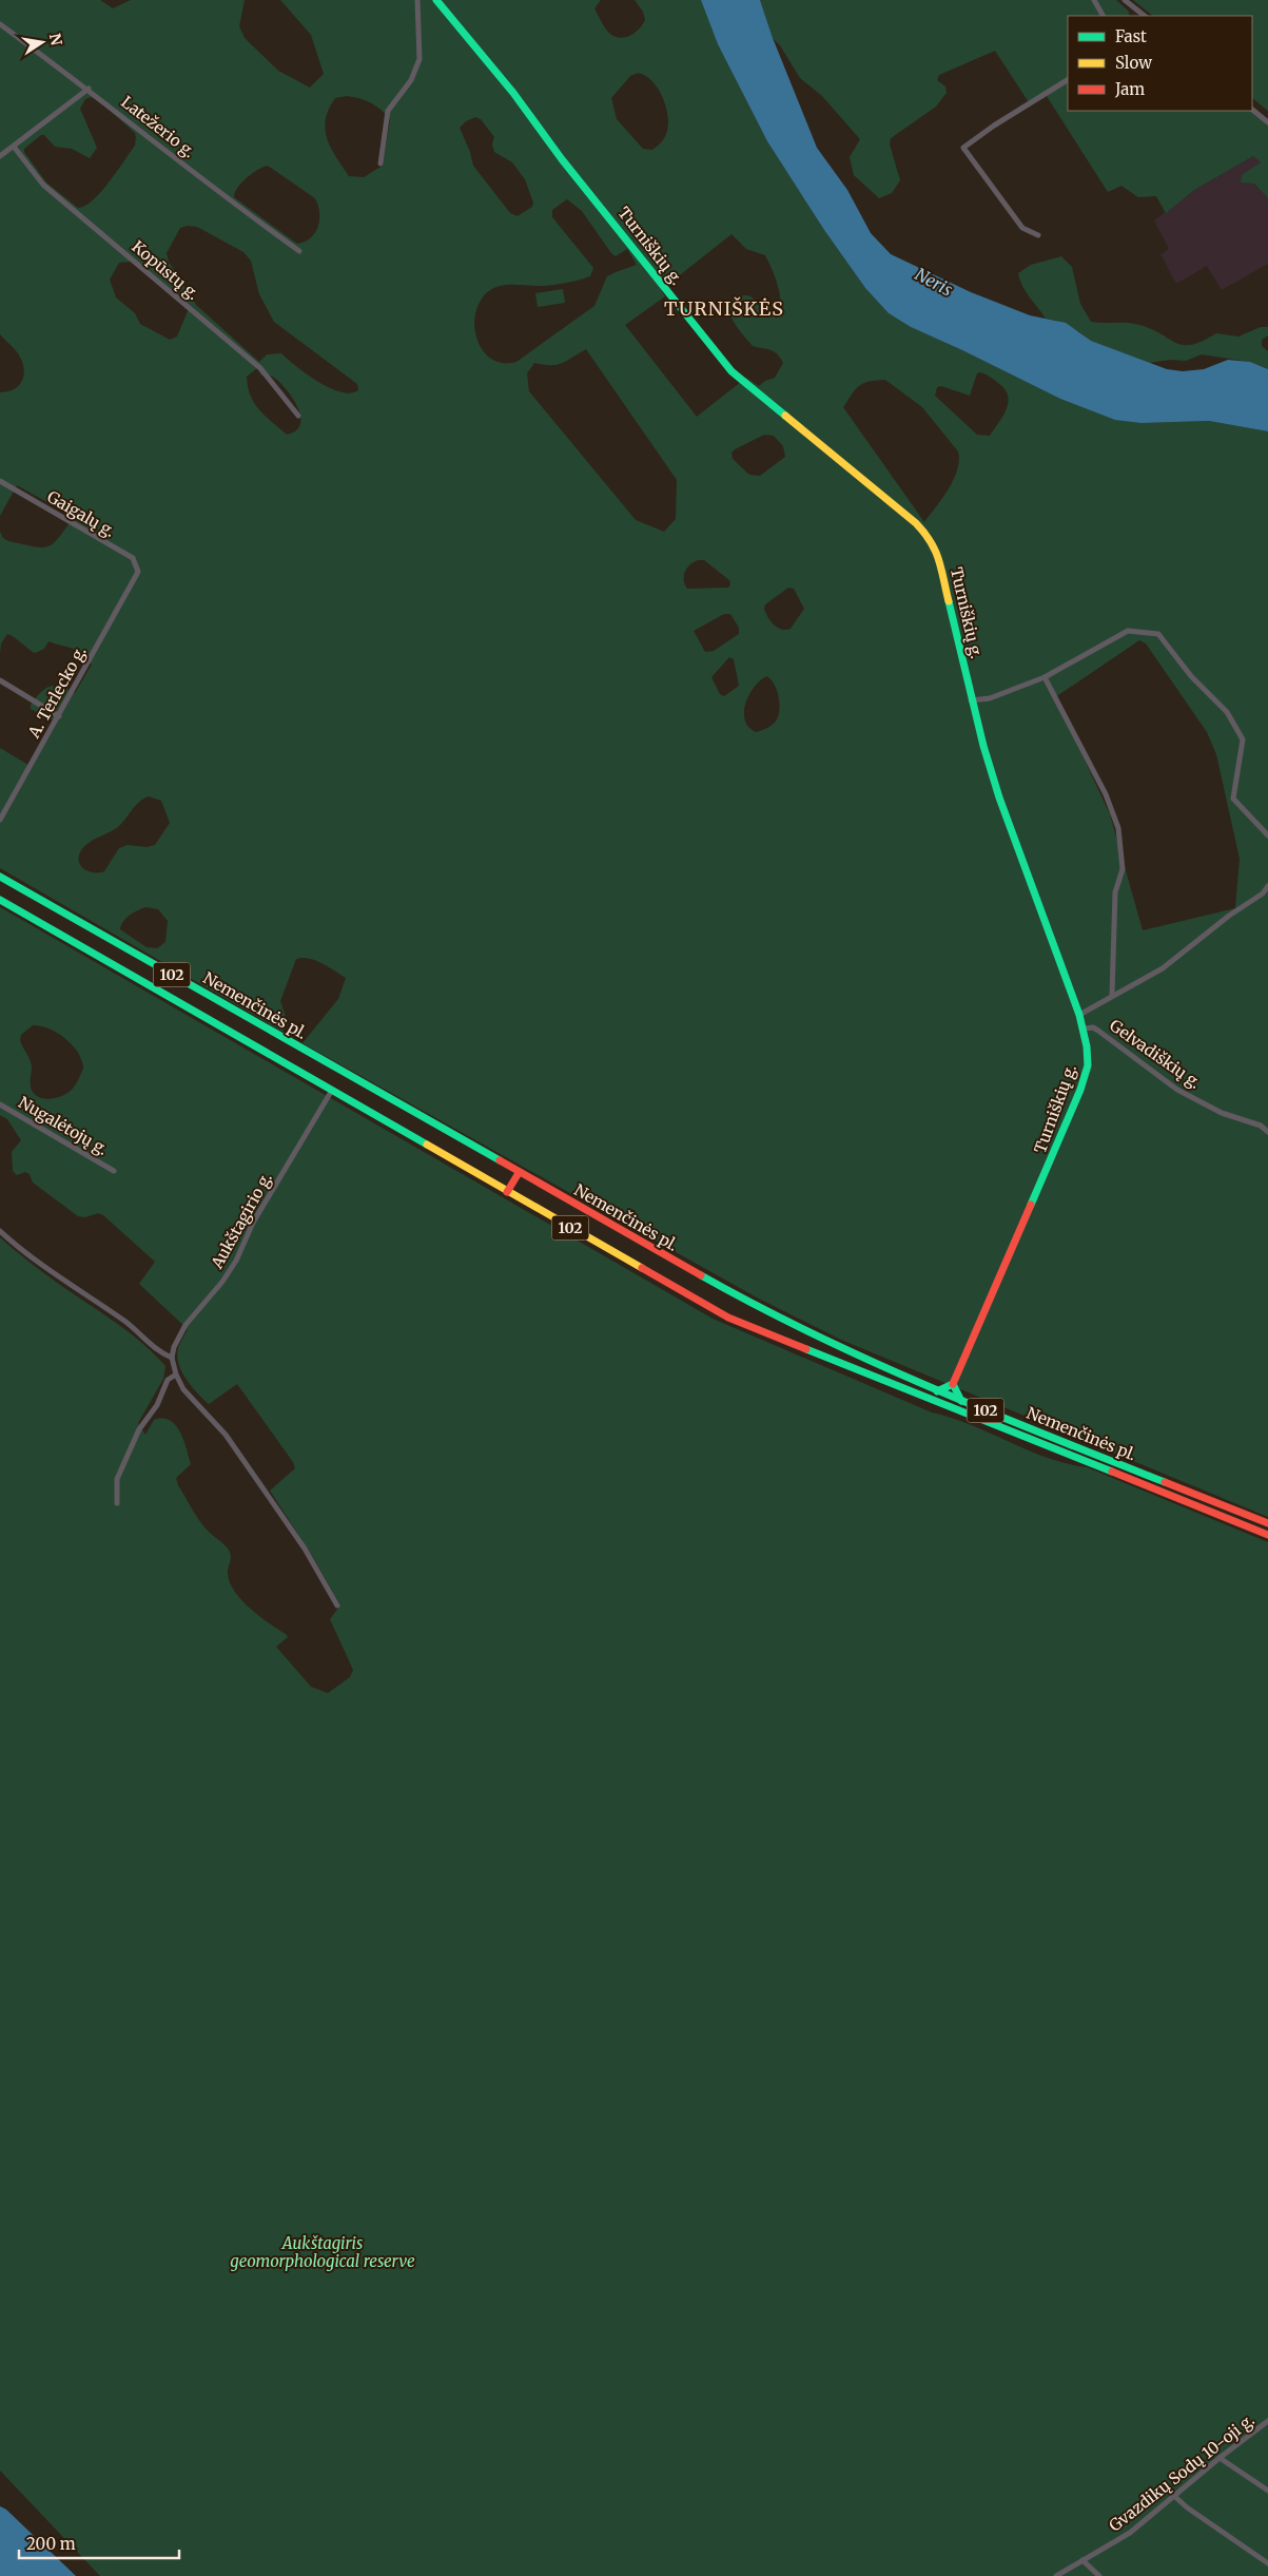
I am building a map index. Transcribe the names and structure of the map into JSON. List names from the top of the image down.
{
  "streets": {
    "main road": ["Turniškių g.", "102", "Nemenčinės pl."],
    "street": [
      "Latežerio g.",
      "Kopūstų g.",
      "Gaigalų g.",
      "A. Terlecko g.",
      "Gelvadiškių g.",
      "Nugalėtojų g.",
      "Aukštagirio g.",
      "Gvazdikų Sodų 10-oji g."
    ]
  },
  "crossings": [
    ["Turniškių g.", "Gelvadiškių g."],
    ["Gaigalų g.", "A. Terlecko g."],
    ["Nemenčinės pl.", "Aukštagirio g."]
  ],
  "districts": ["TURNIŠKĖS"],
  "water": ["Neris"],
  "parks": ["Aukštagiris geomorphological reserve"],
  "legend": ["Fast", "Slow", "Jam"],
  "scale_bar": "200 m",
  "north": "right"
}
